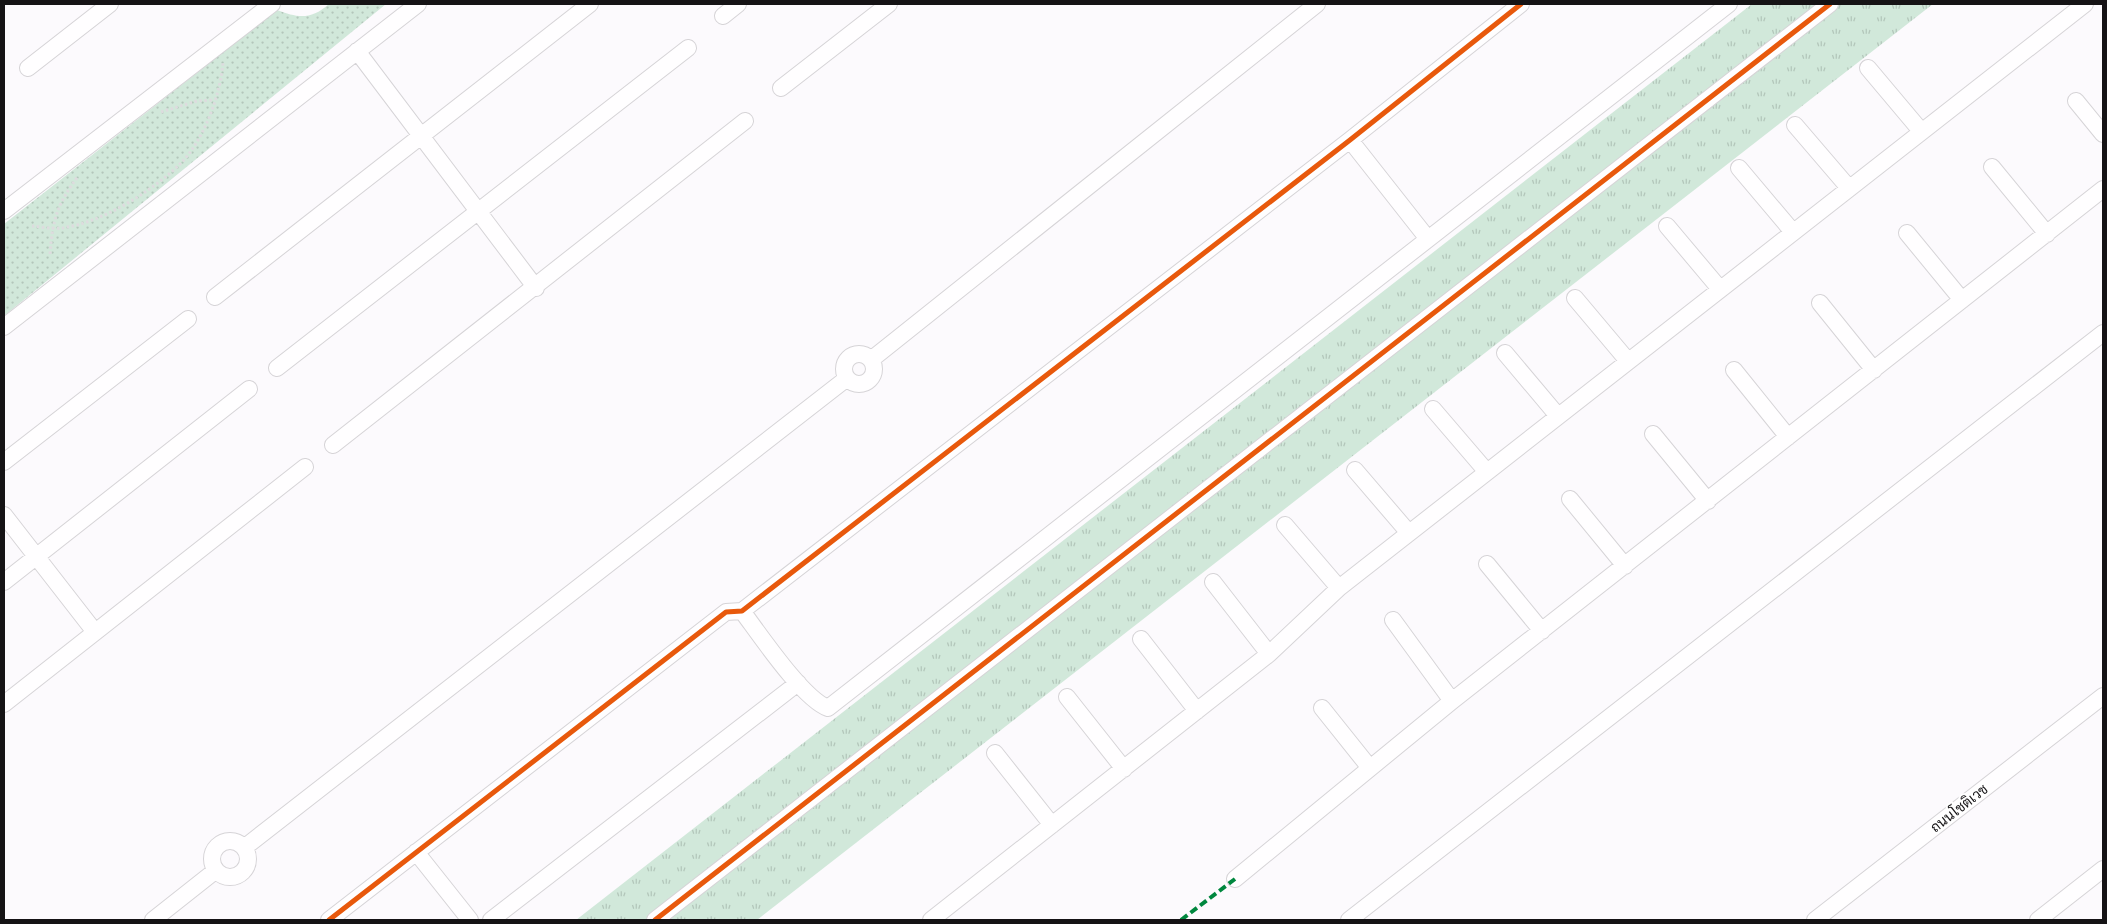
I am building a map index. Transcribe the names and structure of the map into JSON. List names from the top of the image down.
{
  "streets": {
    "street": ["ถนนโชติเวช"]
  }
}
